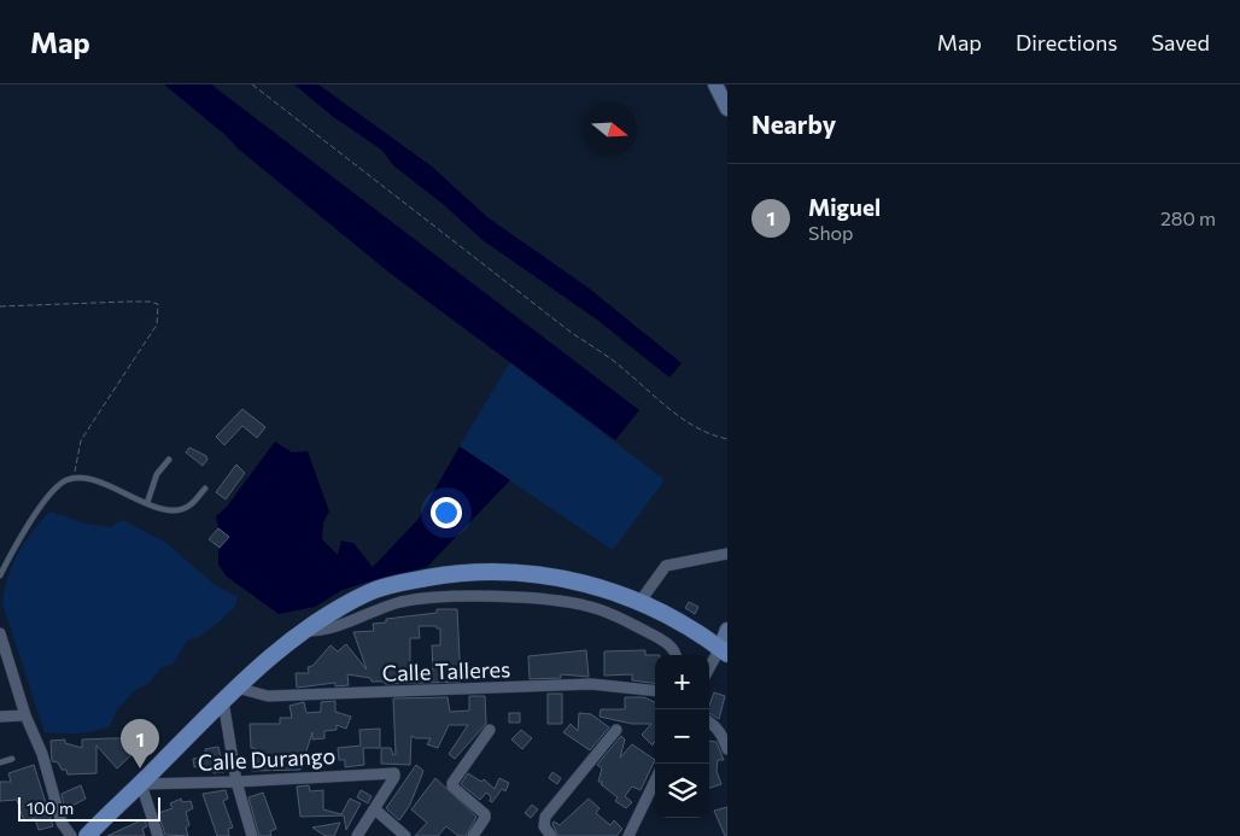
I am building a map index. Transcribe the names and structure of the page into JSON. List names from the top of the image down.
{
  "streets": {
    "street": ["Calle Talleres", "Calle Durango"]
  },
  "scale_bar": "100 m",
  "north": "right",
  "page": {
    "header": "Map",
    "nav": ["Map", "Directions", "Saved"],
    "heading": "Nearby",
    "list": [
      {
        "mark": "1",
        "name": "Miguel",
        "note": "Shop",
        "value": "280 m"
      }
    ],
    "map_buttons": ["+", "−"],
    "pins": "1",
    "scale": "100 m"
  }
}
